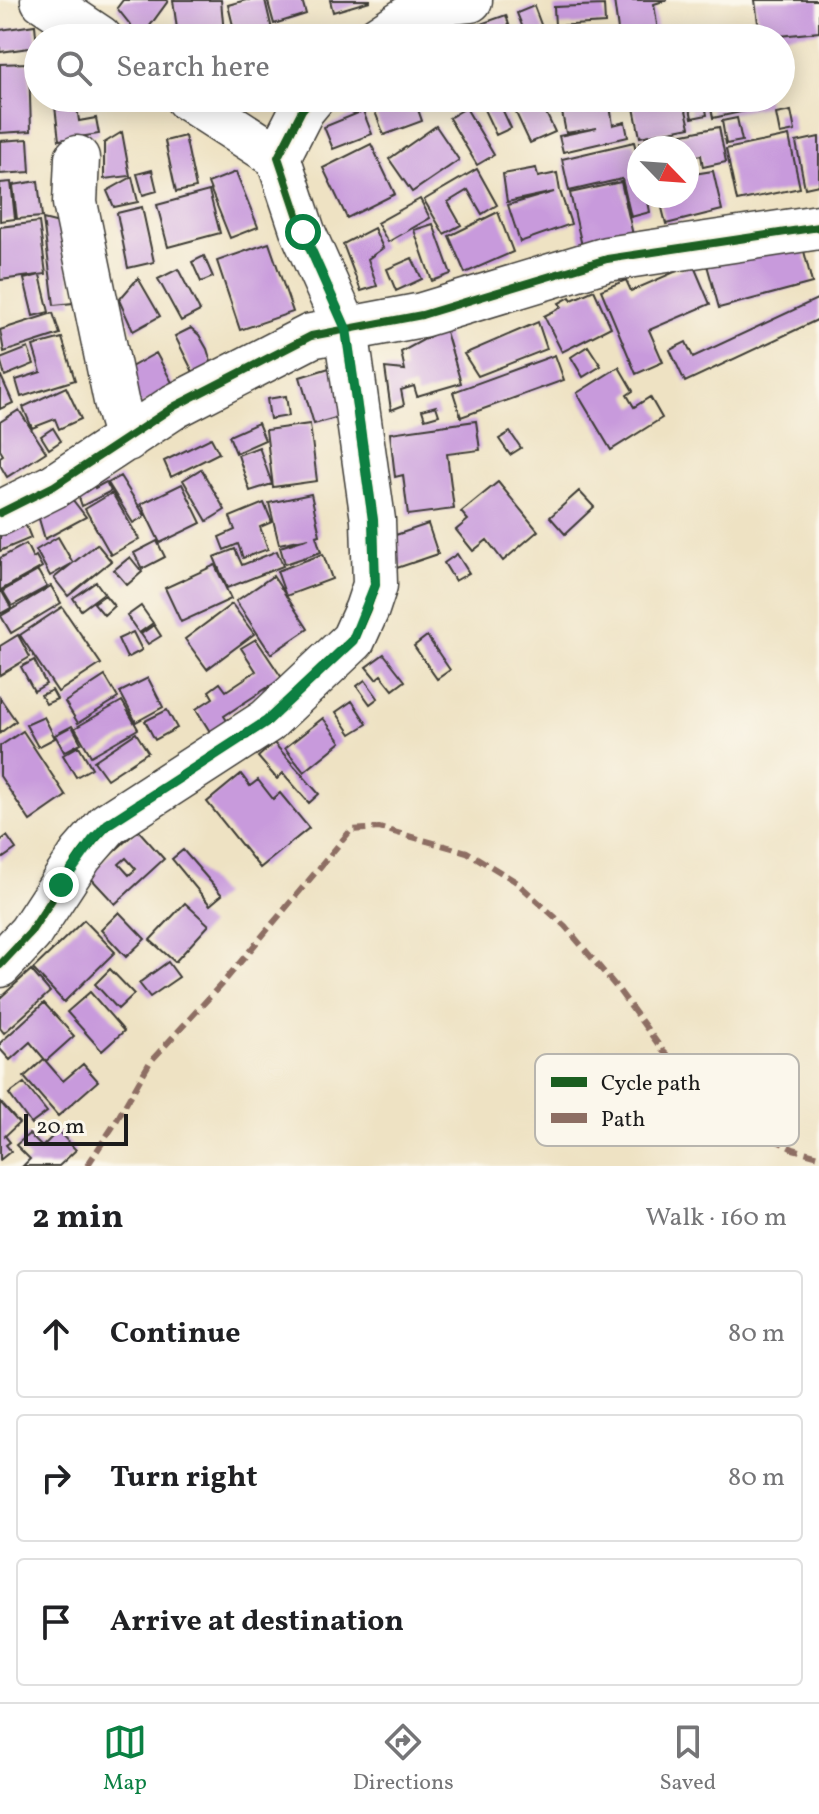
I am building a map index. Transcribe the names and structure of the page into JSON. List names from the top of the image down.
{
  "legend": ["Cycle path", "Path"],
  "scale_bar": "20 m",
  "north": "bottom right",
  "page": {
    "search": "Search here",
    "scale": "20 m",
    "heading": ["2 min", "Walk · 160 m"],
    "list": [
      ["Continue", "80 m"],
      ["Turn right", "80 m"],
      "Arrive at destination"
    ],
    "nav": ["Map", "Directions", "Saved"]
  }
}
